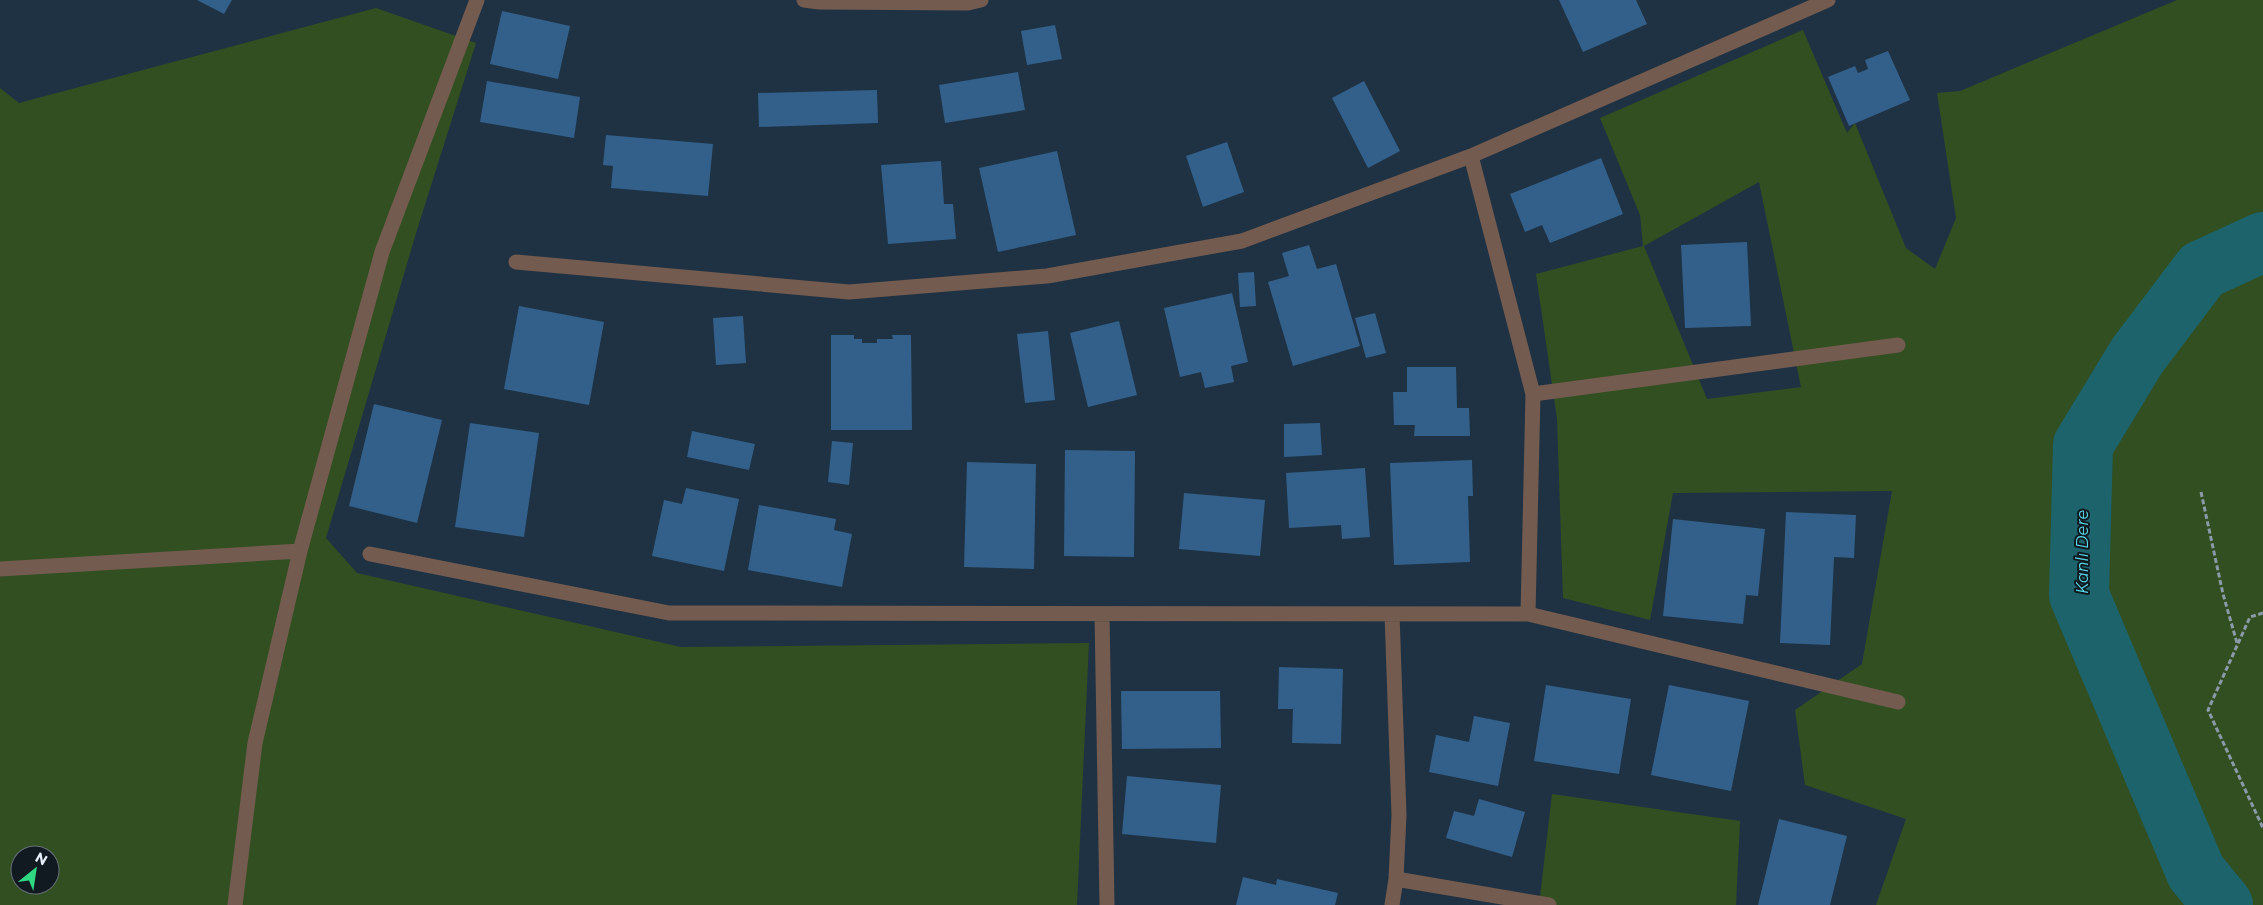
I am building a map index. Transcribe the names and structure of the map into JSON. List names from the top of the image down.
{
  "water": ["Kanlı Dere"],
  "north": "top right"
}
